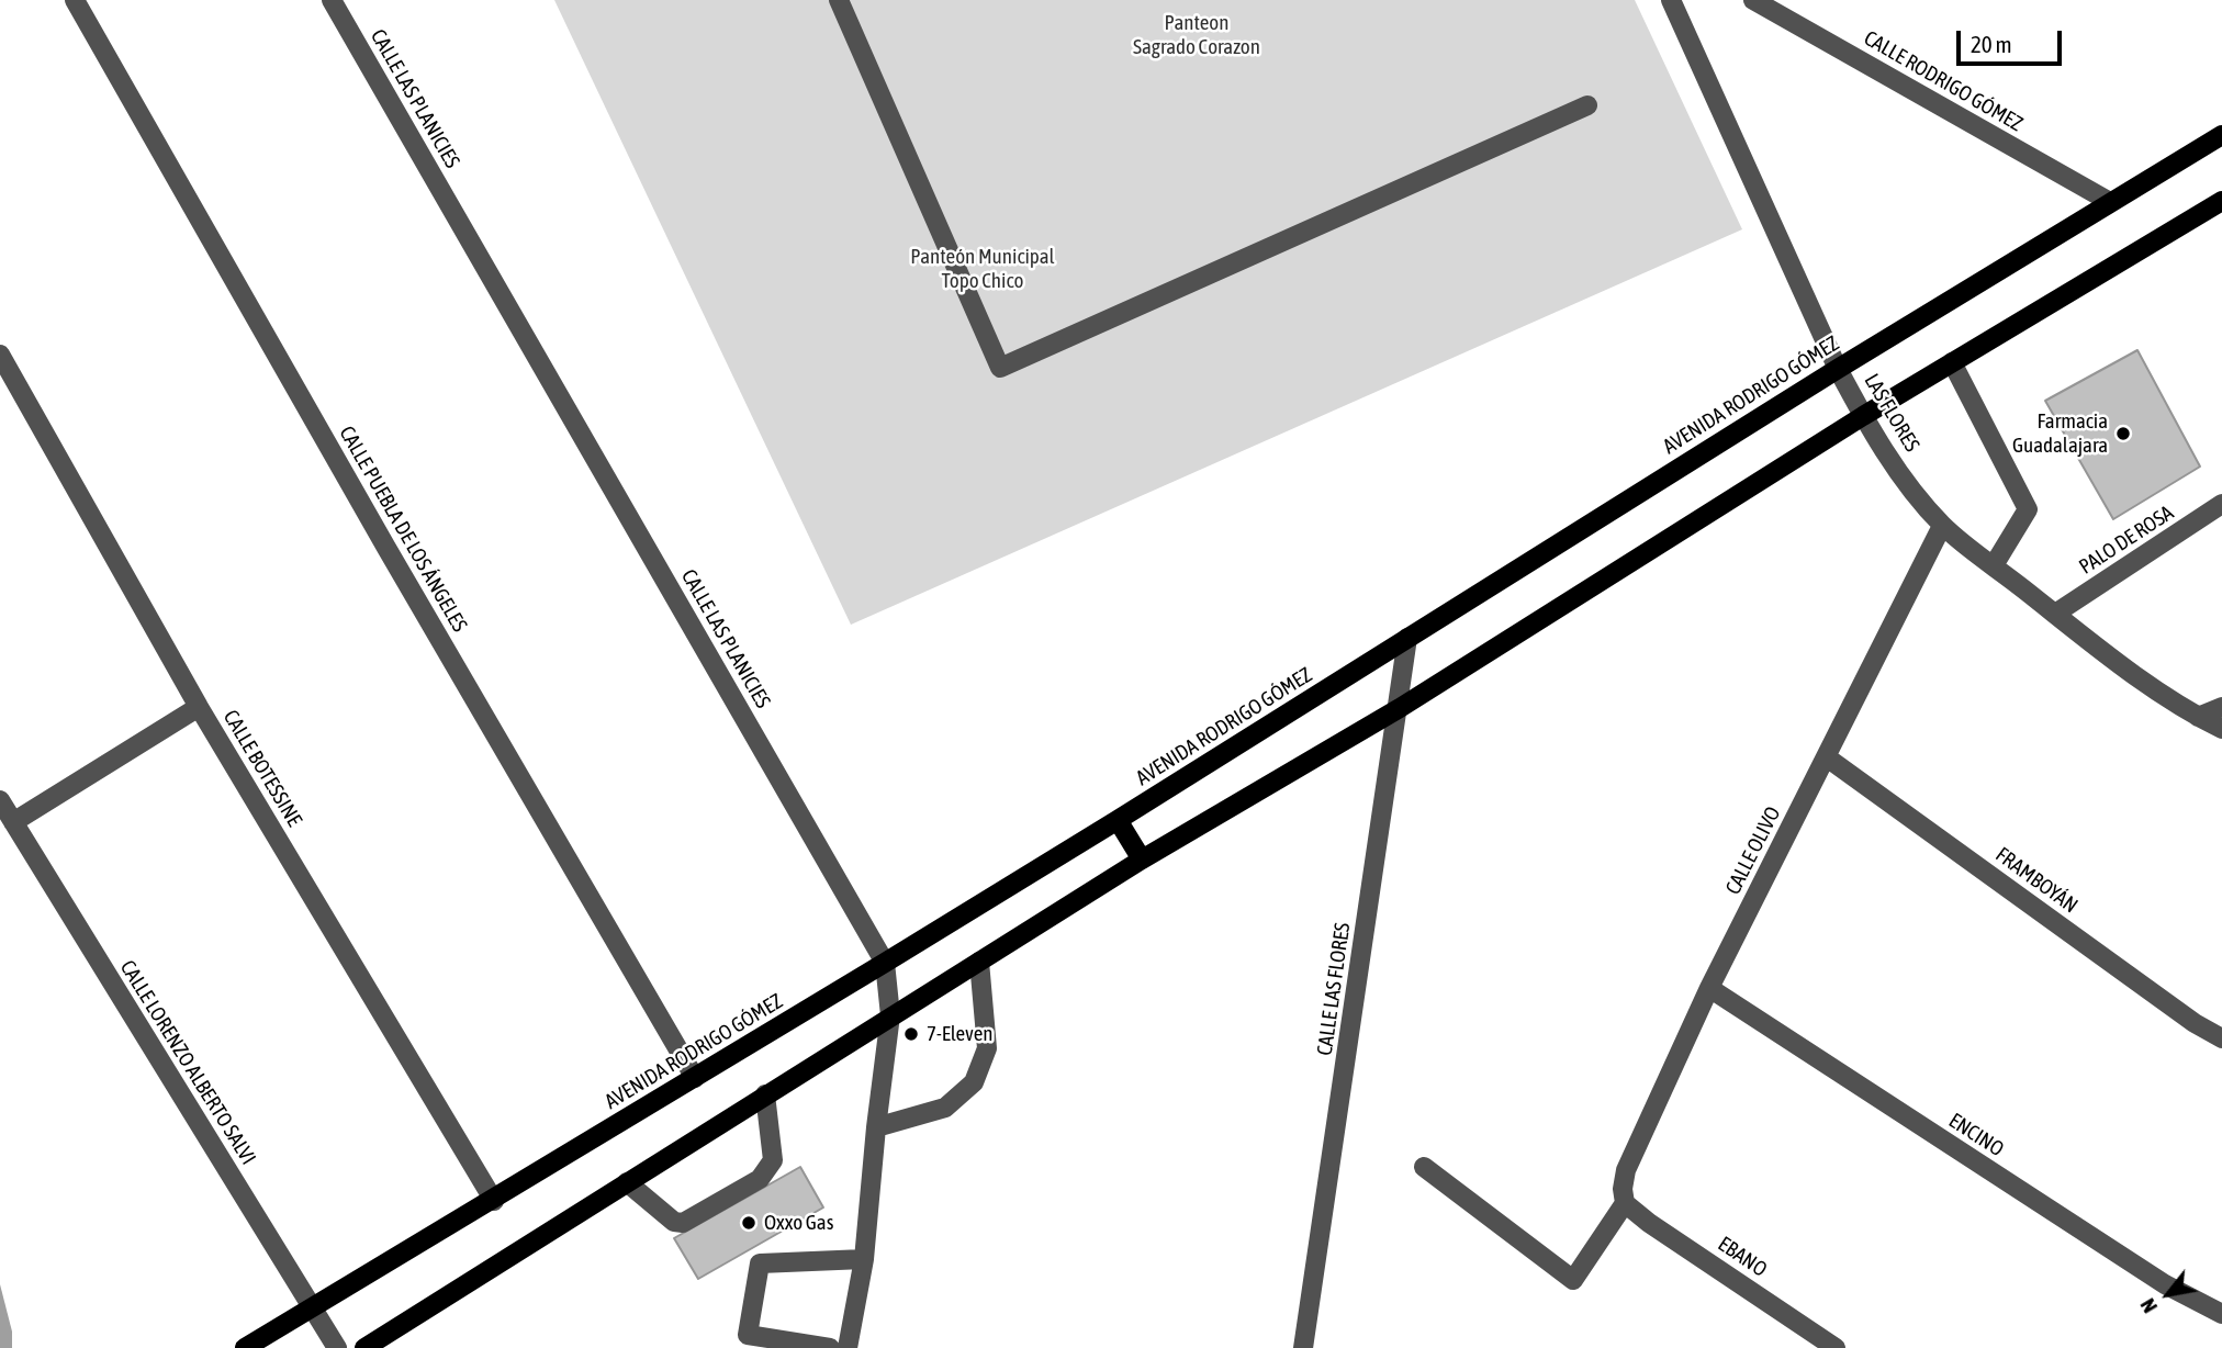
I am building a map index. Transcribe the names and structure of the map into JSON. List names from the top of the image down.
{
  "streets": {
    "main road": ["AVENIDA RODRIGO GÓMEZ"],
    "street": [
      "CALLE RODRIGO GÓMEZ",
      "CALLE LAS PLANICIES",
      "LAS FLORES",
      "CALLE PUEBLA DE LOS ÁNGELES",
      "PALO DE ROSA",
      "CALLE BOTESSINE",
      "CALLE OLIVO",
      "FRAMBOYÁN",
      "CALLE LAS FLORES",
      "CALLE LORENZO ALBERTO SALVI",
      "ENCINO",
      "EBANO"
    ]
  },
  "crossings": [
    ["CALLE RODRIGO GÓMEZ", "AVENIDA RODRIGO GÓMEZ"],
    ["CALLE LAS PLANICIES", "AVENIDA RODRIGO GÓMEZ"],
    ["AVENIDA RODRIGO GÓMEZ", "LAS FLORES"],
    ["AVENIDA RODRIGO GÓMEZ", "CALLE PUEBLA DE LOS ÁNGELES"],
    ["AVENIDA RODRIGO GÓMEZ", "CALLE BOTESSINE"],
    ["AVENIDA RODRIGO GÓMEZ", "CALLE LAS FLORES"],
    ["AVENIDA RODRIGO GÓMEZ", "CALLE LORENZO ALBERTO SALVI"],
    ["LAS FLORES", "PALO DE ROSA"],
    ["LAS FLORES", "CALLE OLIVO"],
    ["CALLE OLIVO", "FRAMBOYÁN"],
    ["CALLE OLIVO", "ENCINO"],
    ["CALLE OLIVO", "EBANO"]
  ],
  "parks": ["Panteon Sagrado Corazon", "Panteón Municipal Topo Chico"],
  "places": ["Farmacia Guadalajara", "7-Eleven", "Oxxo Gas"],
  "scale_bar": "20 m",
  "north": "bottom left"
}
